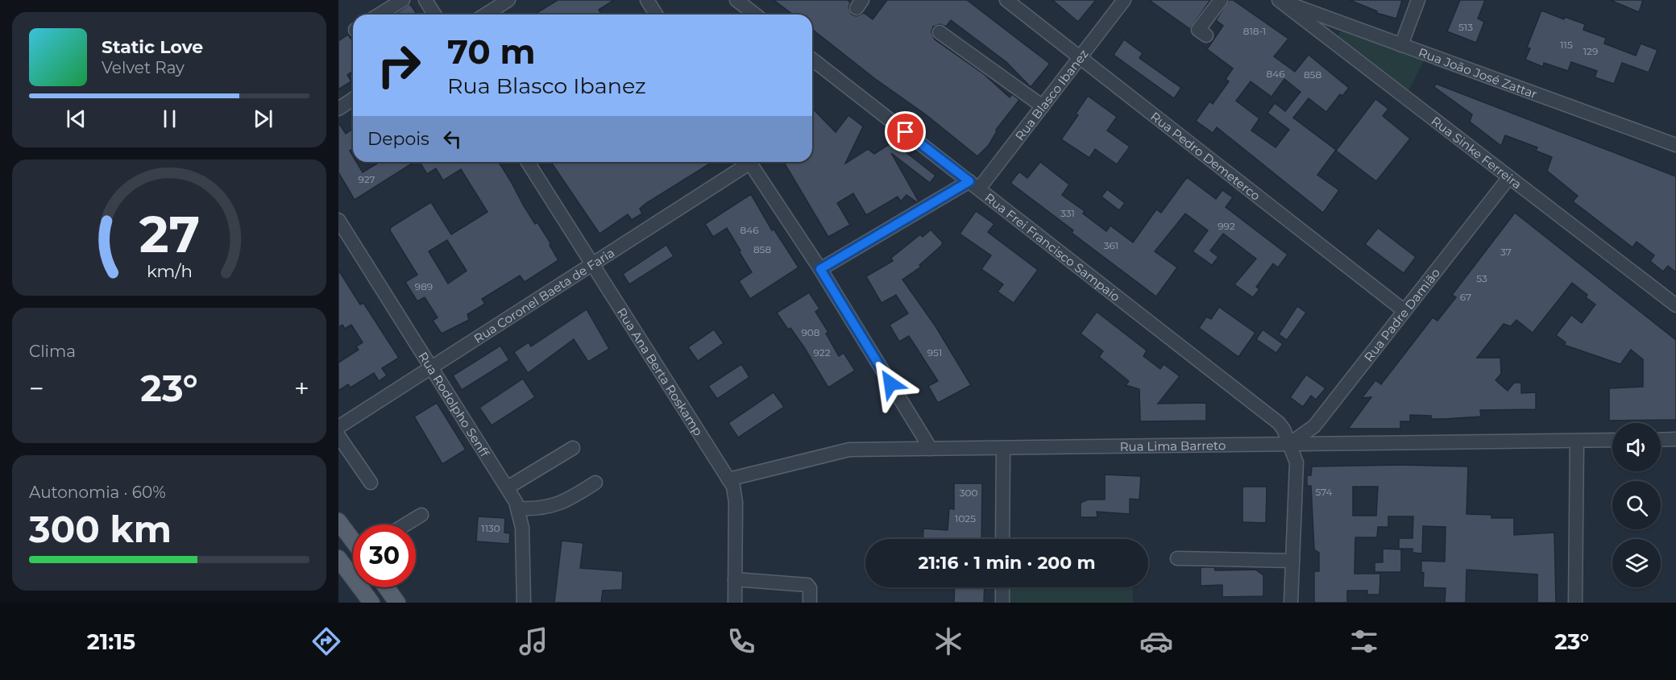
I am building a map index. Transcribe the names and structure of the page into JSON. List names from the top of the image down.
{
  "streets": {
    "street": [
      "Rua João José Zattar",
      "Rua Blasco Ibanez",
      "Rua Sinke Ferreira",
      "Rua Pedro Demeterco",
      "Rua Frei Francisco Sampaio",
      "Rua Coronel Baeta de Faria",
      "Rua Padre Damião",
      "Rua Ana Berta Roskamp",
      "Rua Rodolpho Senff",
      "Rua Lima Barreto"
    ]
  },
  "crossings": [
    ["Rua João José Zattar", "Rua Sinke Ferreira"],
    ["Rua Blasco Ibanez", "Rua Pedro Demeterco"],
    ["Rua Blasco Ibanez", "Rua Frei Francisco Sampaio"],
    ["Rua Sinke Ferreira", "Rua Padre Damião"],
    ["Rua Pedro Demeterco", "Rua Padre Damião"],
    ["Rua Frei Francisco Sampaio", "Rua Padre Damião"],
    ["Rua Frei Francisco Sampaio", "Rua Lima Barreto"],
    ["Rua Coronel Baeta de Faria", "Rua Ana Berta Roskamp"],
    ["Rua Coronel Baeta de Faria", "Rua Rodolpho Senff"],
    ["Rua Padre Damião", "Rua Lima Barreto"],
    ["Rua Ana Berta Roskamp", "Rua Lima Barreto"]
  ],
  "house_numbers": [
    "513",
    "818-1",
    "115",
    "129",
    "846",
    "858",
    "927",
    "331",
    "992",
    "846",
    "361",
    "858",
    "37",
    "53",
    "989",
    "67",
    "908",
    "922",
    "951",
    "574",
    "300",
    "1025",
    "1130"
  ],
  "page": {
    "turn": ["70 m", "Rua Blasco Ibanez"],
    "song": ["Static Love", "Velvet Ray"],
    "then": "Depois",
    "tile": [
      "Clima",
      ["Autonomia · 60%", "300 km"]
    ],
    "heat": ["−", "23°", "+"],
    "limit": "30",
    "trip": "21:16 · 1 min · 200 m",
    "tabs": ["21:15", "23°"],
    "gauge": ["27", "km/h"]
  }
}
